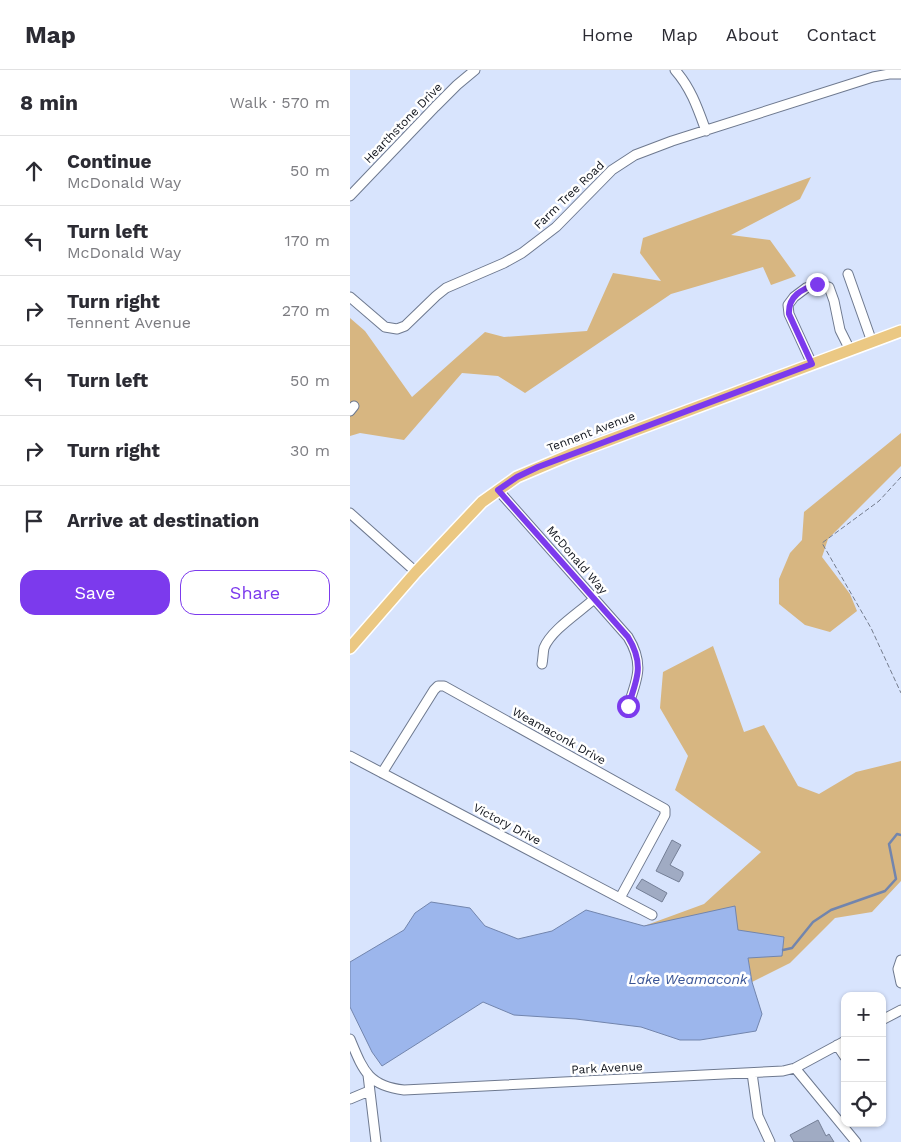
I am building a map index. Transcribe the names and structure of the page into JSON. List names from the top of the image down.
{
  "streets": {
    "main road": ["Tennent Avenue"],
    "street": [
      "Hearthstone Drive",
      "Farm Tree Road",
      "McDonald Way",
      "Weamaconk Drive",
      "Victory Drive",
      "Park Avenue"
    ]
  },
  "crossings": [
    ["Tennent Avenue", "McDonald Way"],
    ["Weamaconk Drive", "Victory Drive"]
  ],
  "water": ["Lake Weamaconk"],
  "page": {
    "header": "Map",
    "nav": [
      "Home",
      "Map",
      "About",
      "Contact"
    ],
    "heading": ["8 min", "Walk · 570 m"],
    "list": [
      ["Continue", "McDonald Way", "50 m"],
      ["Turn left", "McDonald Way", "170 m"],
      ["Turn right", "Tennent Avenue", "270 m"],
      ["Turn left", "50 m"],
      ["Turn right", "30 m"],
      "Arrive at destination"
    ],
    "buttons": ["Save", "Share"],
    "map_buttons": ["+", "−"]
  }
}
